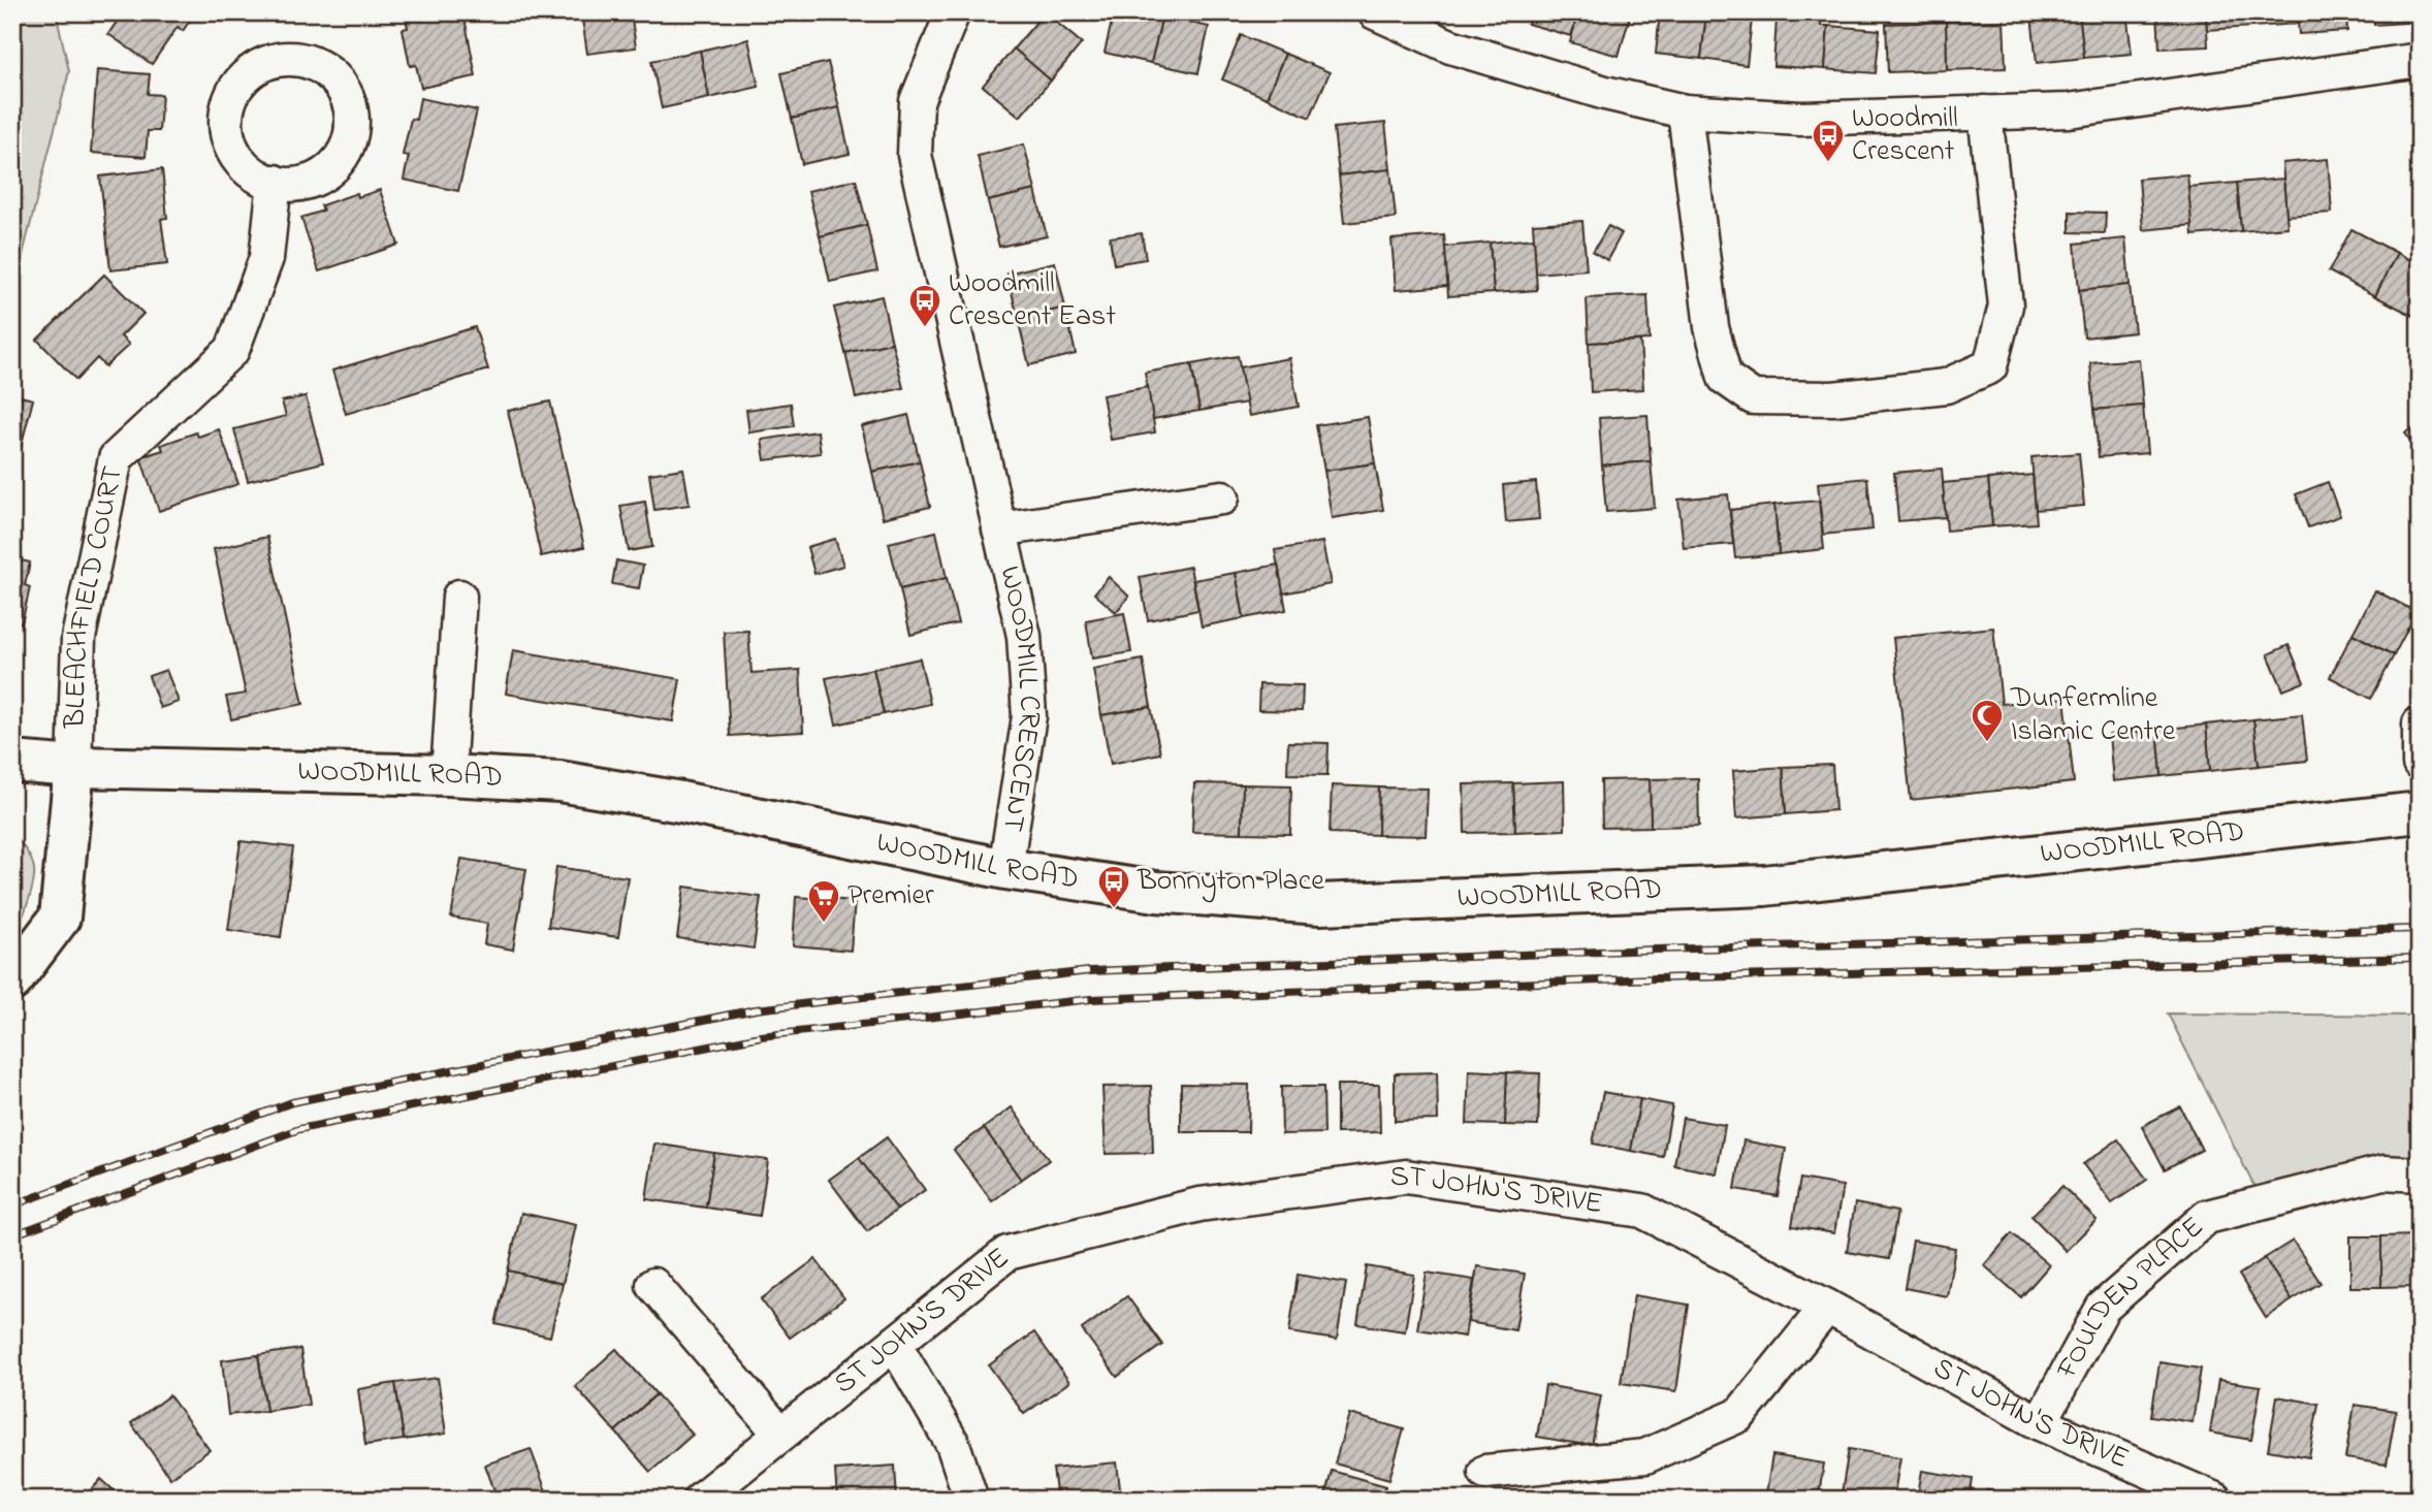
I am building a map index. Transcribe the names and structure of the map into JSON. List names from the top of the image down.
{
  "streets": {
    "street": [
      "BLEACHFIELD COURT",
      "WOODMILL CRESCENT",
      "WOODMILL ROAD",
      "ST JOHN'S DRIVE",
      "FOULDEN PLACE"
    ]
  },
  "crossings": [
    ["BLEACHFIELD COURT", "WOODMILL ROAD"],
    ["WOODMILL CRESCENT", "WOODMILL ROAD"],
    ["ST JOHN'S DRIVE", "FOULDEN PLACE"]
  ],
  "places": {
    "bus stop": ["Woodmill Crescent", "Woodmill Crescent East", "Bonnyton Place"],
    "mosque": ["Dunfermline Islamic Centre"],
    "supermarket": ["Premier"]
  }
}
